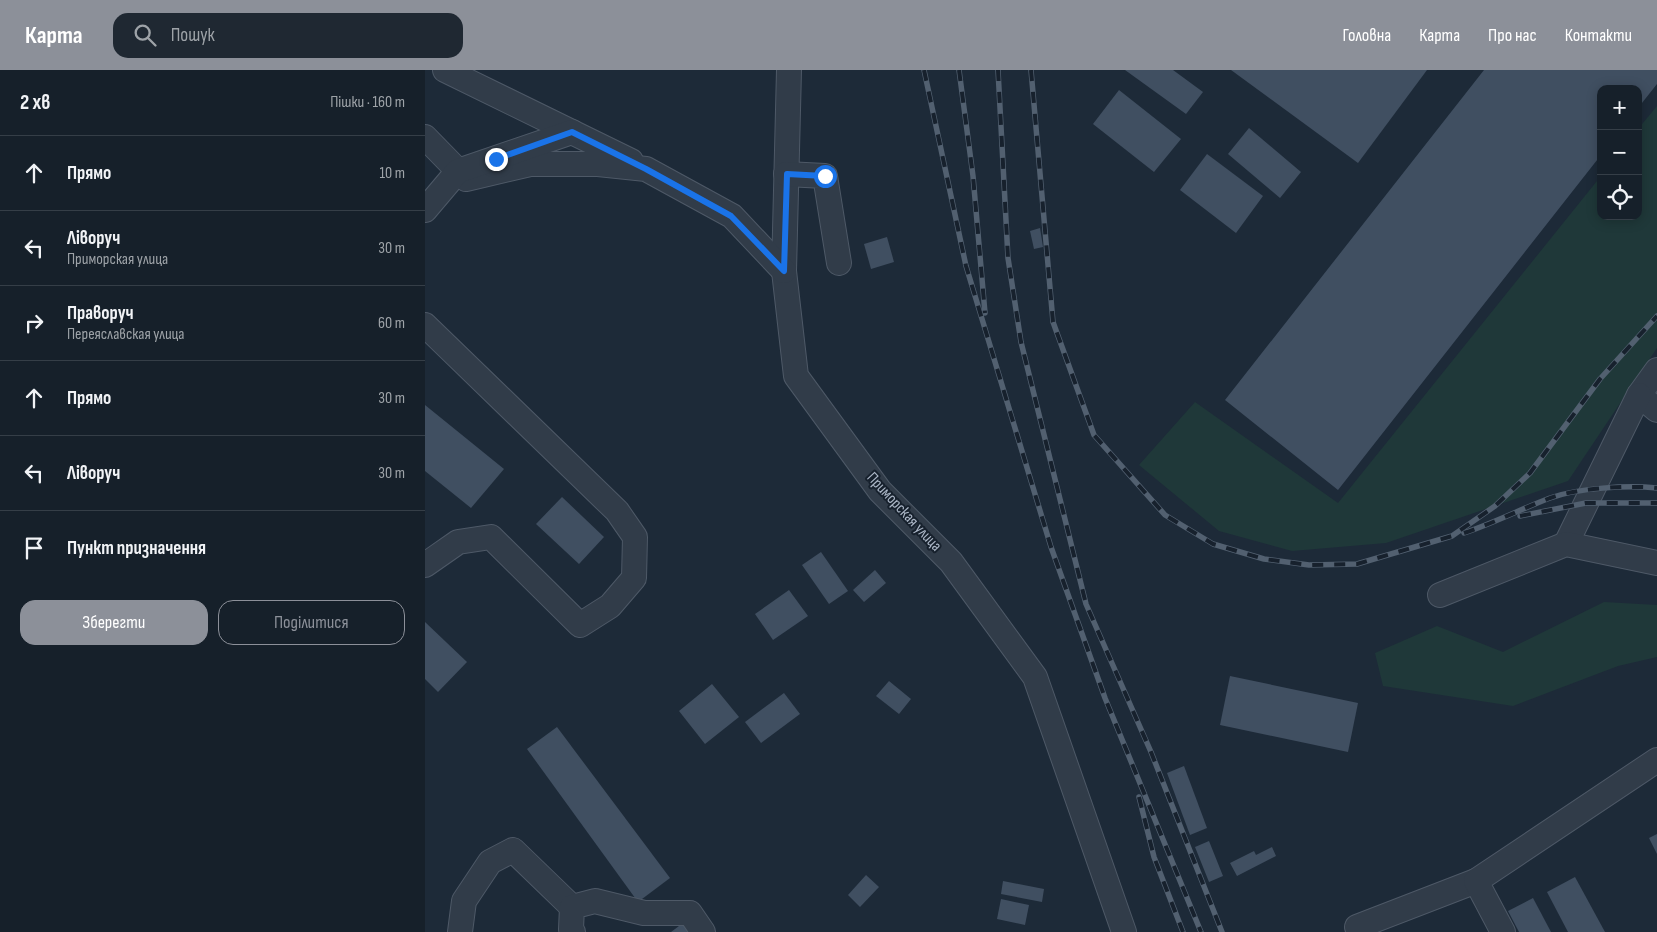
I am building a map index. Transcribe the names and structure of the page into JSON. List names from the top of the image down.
{
  "streets": {
    "street": ["Приморская улица"]
  },
  "page": {
    "header": "Карта",
    "search": "Пошук",
    "nav": [
      "Головна",
      "Карта",
      "Про нас",
      "Контакти"
    ],
    "heading": ["2 хв", "Пішки · 160 m"],
    "map_buttons": ["+", "−"],
    "list": [
      ["Прямо", "10 m"],
      ["Ліворуч", "Приморская улица", "30 m"],
      ["Праворуч", "Переяславская улица", "60 m"],
      ["Прямо", "30 m"],
      ["Ліворуч", "30 m"],
      "Пункт призначення"
    ],
    "buttons": ["Зберегти", "Поділитися"]
  }
}
